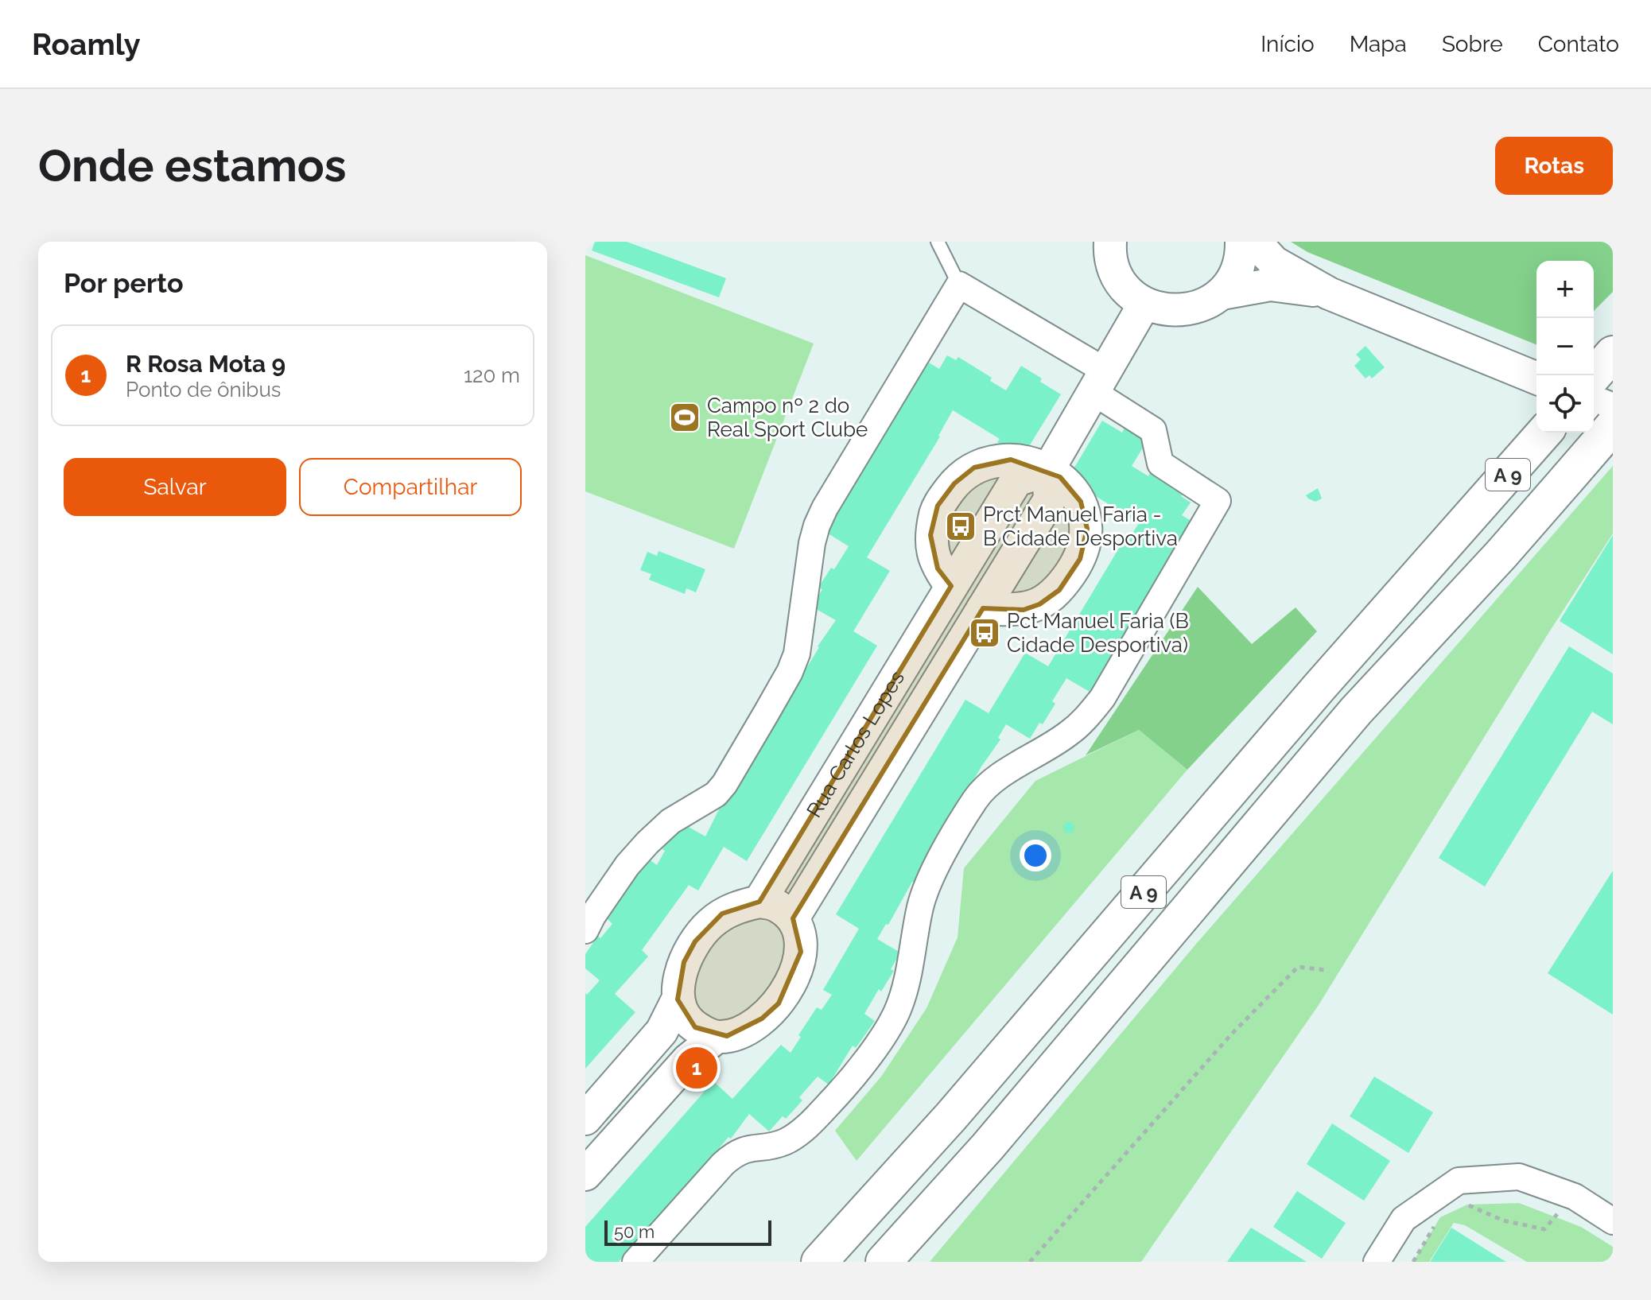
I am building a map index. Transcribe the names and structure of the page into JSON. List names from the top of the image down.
{
  "streets": {
    "highway": ["A 9"],
    "street": ["Rua Carlos Lopes"]
  },
  "places": {
    "sports": ["Campo nº 2 do Real Sport Clube"],
    "bus stop": ["Prct Manuel Faria - B Cidade Desportiva", "Pct Manuel Faria (B Cidade Desportiva)"]
  },
  "scale_bar": "50 m",
  "page": {
    "header": "Roamly",
    "nav": [
      "Início",
      "Mapa",
      "Sobre",
      "Contato"
    ],
    "buttons": [
      "Rotas",
      ["Salvar", "Compartilhar"]
    ],
    "title": "Onde estamos",
    "heading": "Por perto",
    "map_buttons": ["+", "−"],
    "list": [
      {
        "mark": "1",
        "name": "R Rosa Mota 9",
        "note": "Ponto de ônibus",
        "value": "120 m"
      }
    ],
    "pins": "1",
    "scale": "50 m"
  }
}
